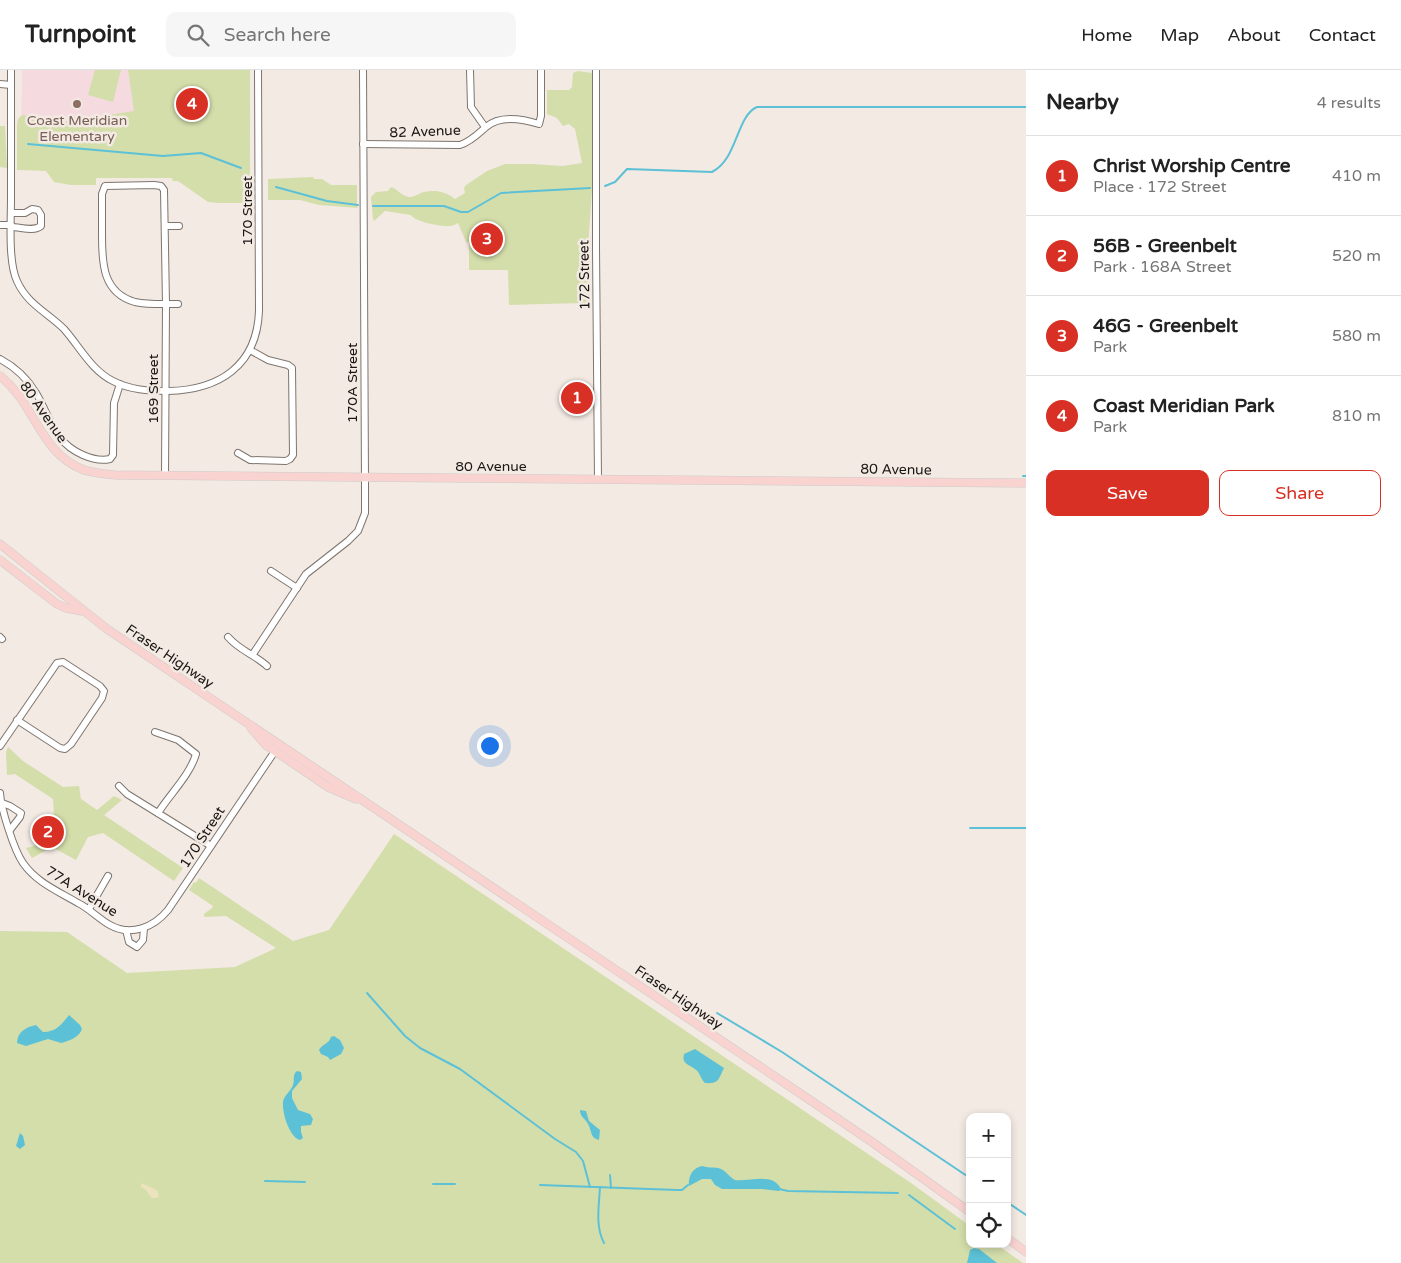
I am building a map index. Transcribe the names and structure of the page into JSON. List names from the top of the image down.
{
  "streets": {
    "main road": ["80 Avenue", "Fraser Highway"],
    "street": [
      "82 Avenue",
      "170 Street",
      "172 Street",
      "170A Street",
      "169 Street",
      "77A Avenue"
    ]
  },
  "crossings": [
    ["82 Avenue", "170A Street"],
    ["170 Street", "169 Street"],
    ["170 Street", "Fraser Highway"],
    ["170 Street", "77A Avenue"],
    ["172 Street", "80 Avenue"],
    ["170A Street", "80 Avenue"],
    ["169 Street", "80 Avenue"]
  ],
  "places": ["Coast Meridian Elementary"],
  "page": {
    "header": "Turnpoint",
    "search": "Search here",
    "nav": [
      "Home",
      "Map",
      "About",
      "Contact"
    ],
    "heading": ["Nearby", "4 results"],
    "pins": [
      "4",
      "3",
      "1",
      "2"
    ],
    "list": [
      {
        "mark": "1",
        "name": "Christ Worship Centre",
        "note": "Place · 172 Street",
        "value": "410 m"
      },
      {
        "mark": "2",
        "name": "56B - Greenbelt",
        "note": "Park · 168A Street",
        "value": "520 m"
      },
      {
        "mark": "3",
        "name": "46G - Greenbelt",
        "note": "Park",
        "value": "580 m"
      },
      {
        "mark": "4",
        "name": "Coast Meridian Park",
        "note": "Park",
        "value": "810 m"
      }
    ],
    "buttons": ["Save", "Share"],
    "map_buttons": ["+", "−"]
  }
}
